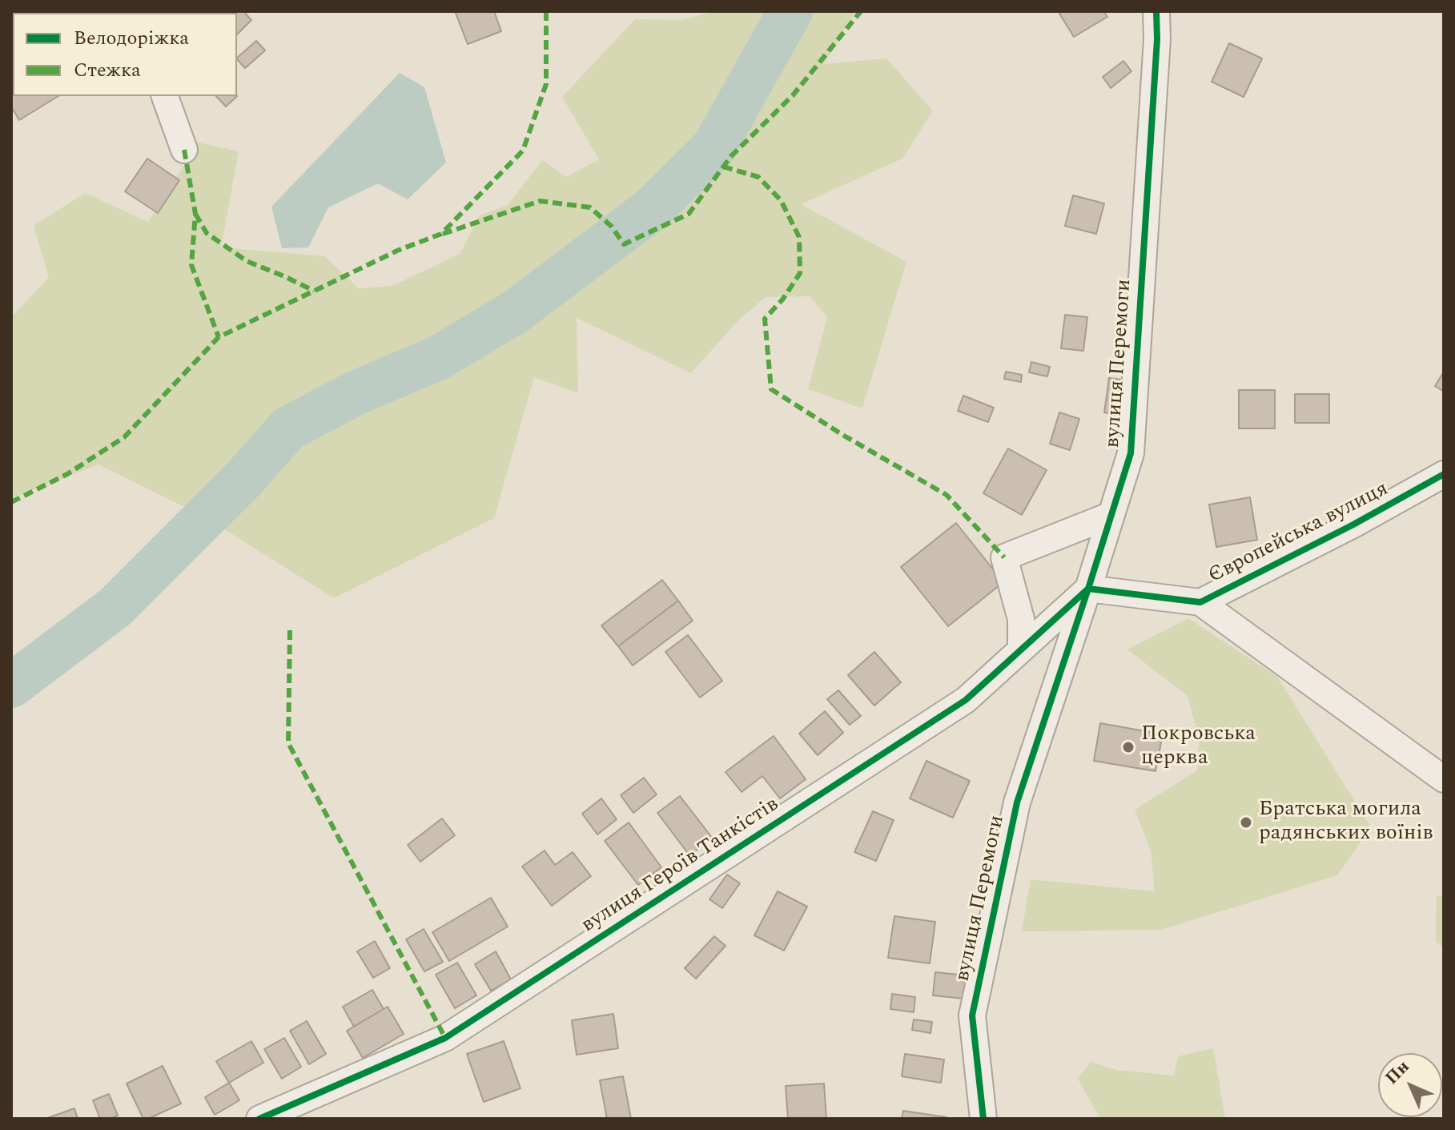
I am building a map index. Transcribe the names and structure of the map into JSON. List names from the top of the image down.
{
  "streets": {
    "street": ["вулиця Перемоги", "Європейська вулиця", "вулиця Героїв Танкістів"]
  },
  "crossings": [
    ["вулиця Перемоги", "Європейська вулиця"],
    ["вулиця Перемоги", "вулиця Героїв Танкістів"],
    ["Європейська вулиця", "вулиця Героїв Танкістів"]
  ],
  "places": ["Покровська церква", "Братська могила радянських воїнів"],
  "legend": ["Велодоріжка", "Стежка"],
  "north": "top left"
}
